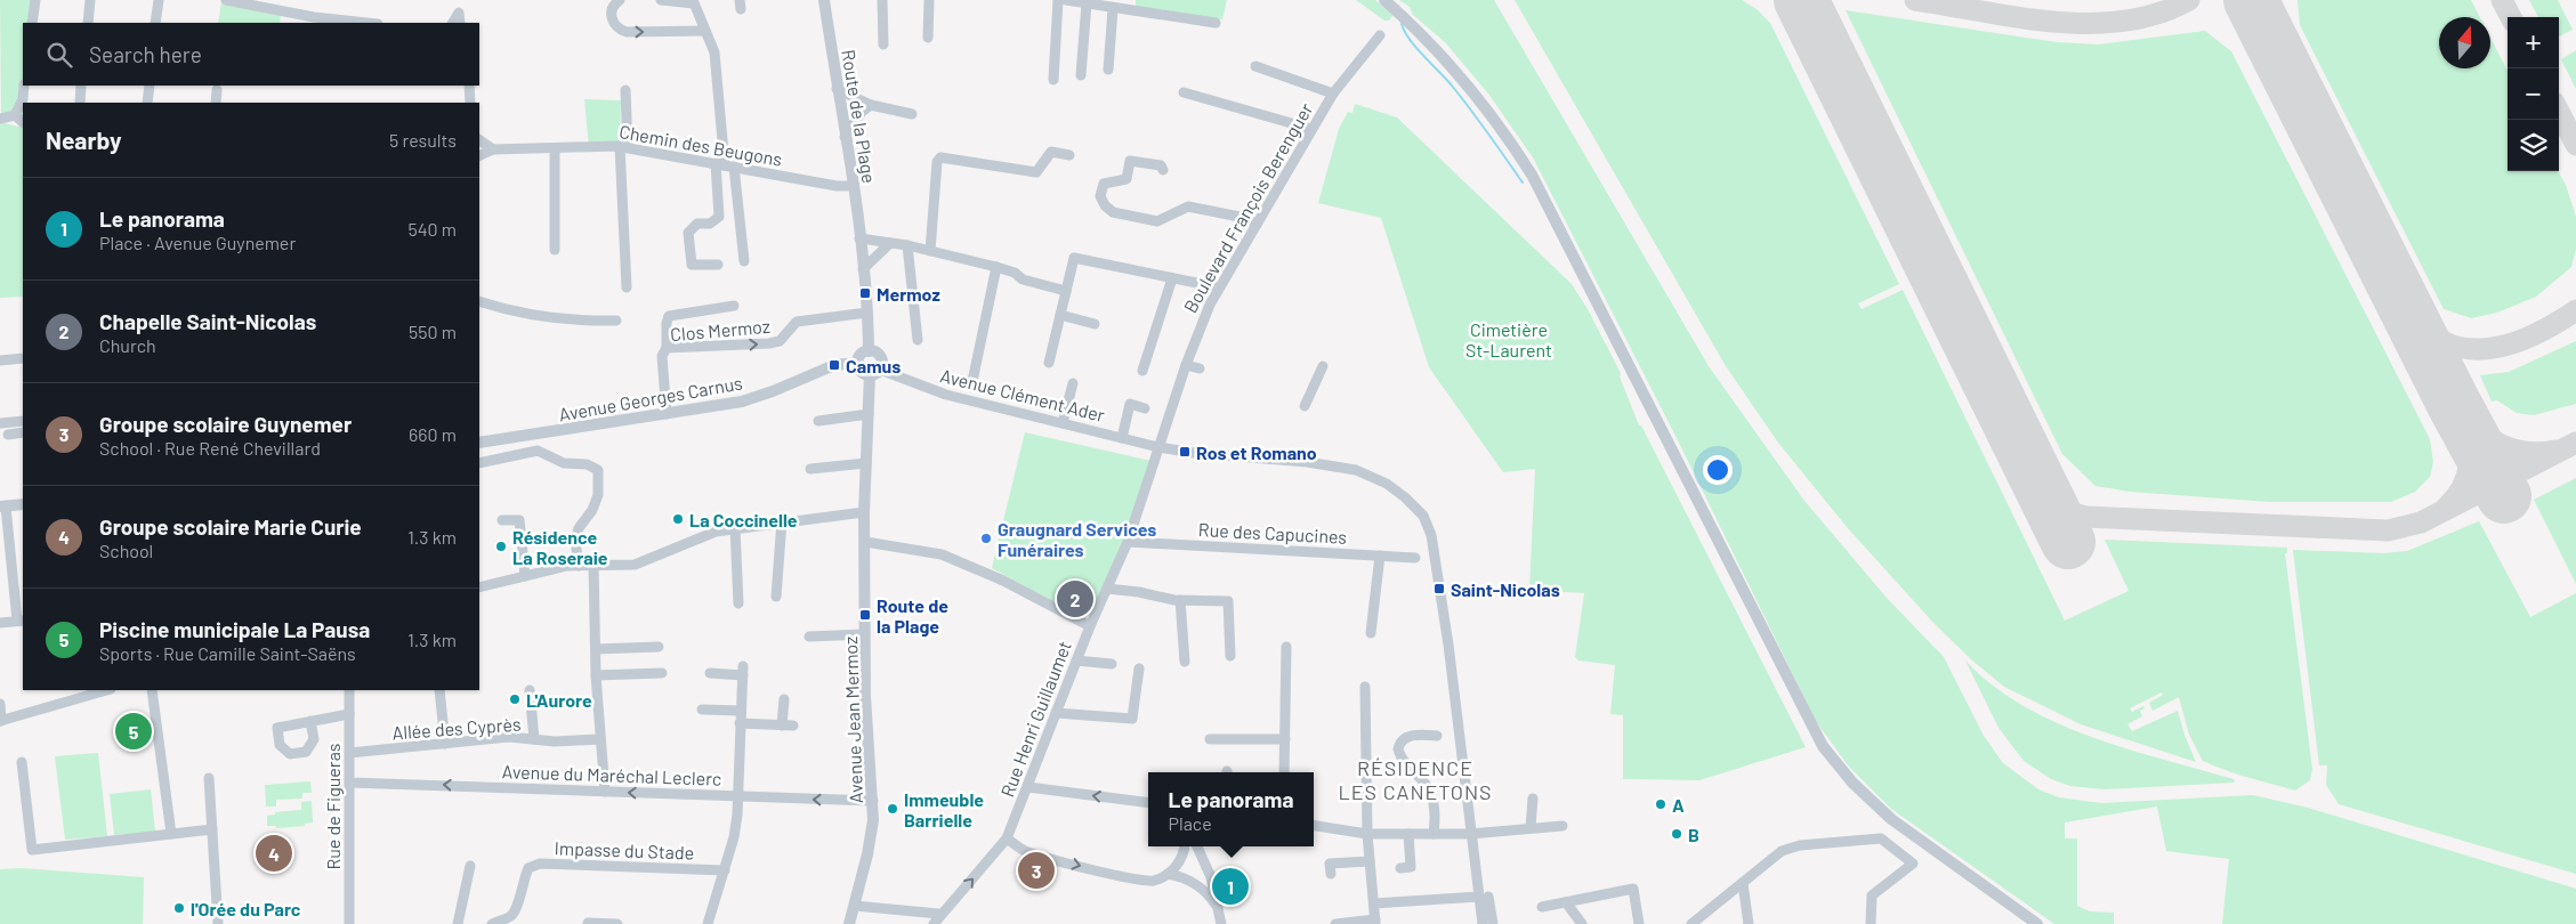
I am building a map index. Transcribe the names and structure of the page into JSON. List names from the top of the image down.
{
  "streets": {
    "street": [
      "Route de la Plage",
      "Chemin des Beugons",
      "Boulevard François Berenguer",
      "Clos Mermoz",
      "Avenue Clément Ader",
      "Avenue Georges Carnus",
      "Rue des Capucines",
      "Rue Henri Guillaumet",
      "Avenue Jean Mermoz",
      "Allée des Cyprès",
      "Avenue du Maréchal Leclerc",
      "Rue de Figueras",
      "Impasse du Stade"
    ]
  },
  "crossings": [
    ["Route de la Plage", "Chemin des Beugons"],
    ["Route de la Plage", "Clos Mermoz"],
    ["Route de la Plage", "Avenue Clément Ader"],
    ["Route de la Plage", "Avenue Georges Carnus"],
    ["Boulevard François Berenguer", "Avenue Clément Ader"],
    ["Boulevard François Berenguer", "Rue des Capucines"],
    ["Boulevard François Berenguer", "Rue Henri Guillaumet"],
    ["Clos Mermoz", "Avenue Georges Carnus"],
    ["Avenue Clément Ader", "Avenue Georges Carnus"],
    ["Rue des Capucines", "Rue Henri Guillaumet"],
    ["Avenue Jean Mermoz", "Avenue du Maréchal Leclerc"],
    ["Allée des Cyprès", "Rue de Figueras"],
    ["Avenue du Maréchal Leclerc", "Rue de Figueras"]
  ],
  "one_way": ["Clos Mermoz", "Avenue du Maréchal Leclerc"],
  "districts": ["RÉSIDENCE LES CANETONS"],
  "parks": ["Cimetière St-Laurent"],
  "places": {
    "transit": [
      "Mermoz",
      "Camus",
      "Ros et Romano",
      "Saint-Nicolas",
      "Route de la Plage"
    ],
    "other": [
      "La Coccinelle",
      "Graugnard Services Funéraires",
      "Résidence La Roseraie",
      "L'Aurore",
      "A",
      "Immeuble Barrielle",
      "B",
      "l'Orée du Parc"
    ]
  },
  "north": "top",
  "page": {
    "map_buttons": ["+", "−"],
    "search": "Search here",
    "heading": ["Nearby", "5 results"],
    "list": [
      {
        "mark": "1",
        "name": "Le panorama",
        "note": "Place · Avenue Guynemer",
        "value": "540 m"
      },
      {
        "mark": "2",
        "name": "Chapelle Saint-Nicolas",
        "note": "Church",
        "value": "550 m"
      },
      {
        "mark": "3",
        "name": "Groupe scolaire Guynemer",
        "note": "School · Rue René Chevillard",
        "value": "660 m"
      },
      {
        "mark": "4",
        "name": "Groupe scolaire Marie Curie",
        "note": "School",
        "value": "1.3 km"
      },
      {
        "mark": "5",
        "name": "Piscine municipale La Pausa",
        "note": "Sports · Rue Camille Saint-Saëns",
        "value": "1.3 km"
      }
    ],
    "pins": [
      "2",
      "5",
      "4",
      "3",
      "1"
    ],
    "popup": ["Le panorama", "Place"]
  }
}
